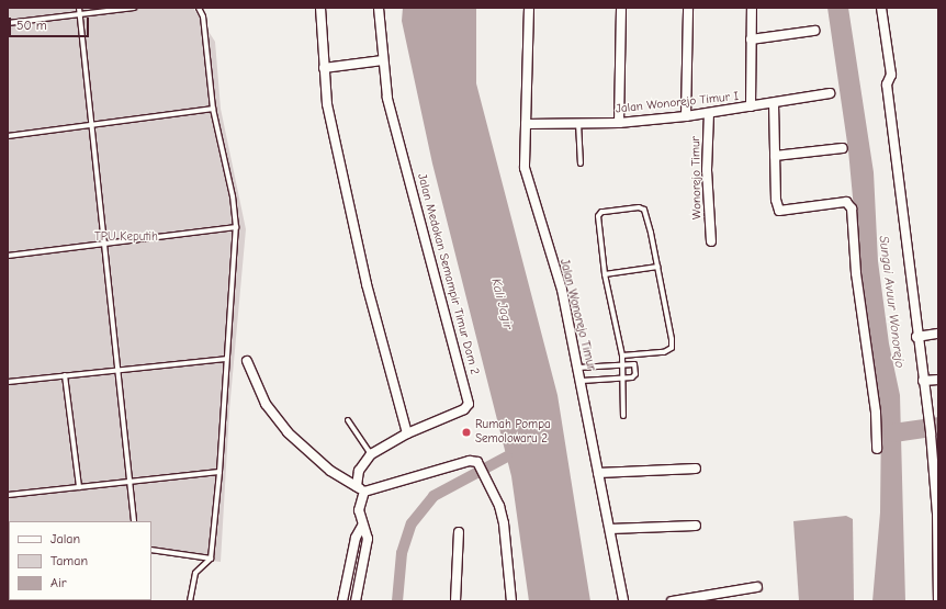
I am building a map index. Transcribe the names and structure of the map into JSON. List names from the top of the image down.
{
  "streets": {
    "street": [
      "Jalan Wonorejo Timur I",
      "Wonorejo Timur",
      "Jalan Medokan Semampir Timur Dam 2",
      "Jalan Wonorejo Timur"
    ]
  },
  "crossings": [
    ["Jalan Wonorejo Timur I", "Wonorejo Timur"],
    ["Jalan Wonorejo Timur I", "Jalan Wonorejo Timur"]
  ],
  "water": ["Sungai Avuur Wonorejo", "Kali Jagir"],
  "parks": ["TPU Keputih"],
  "places": ["Rumah Pompa Semolowaru 2"],
  "legend": ["Jalan", "Taman", "Air"],
  "scale_bar": "50 m"
}
